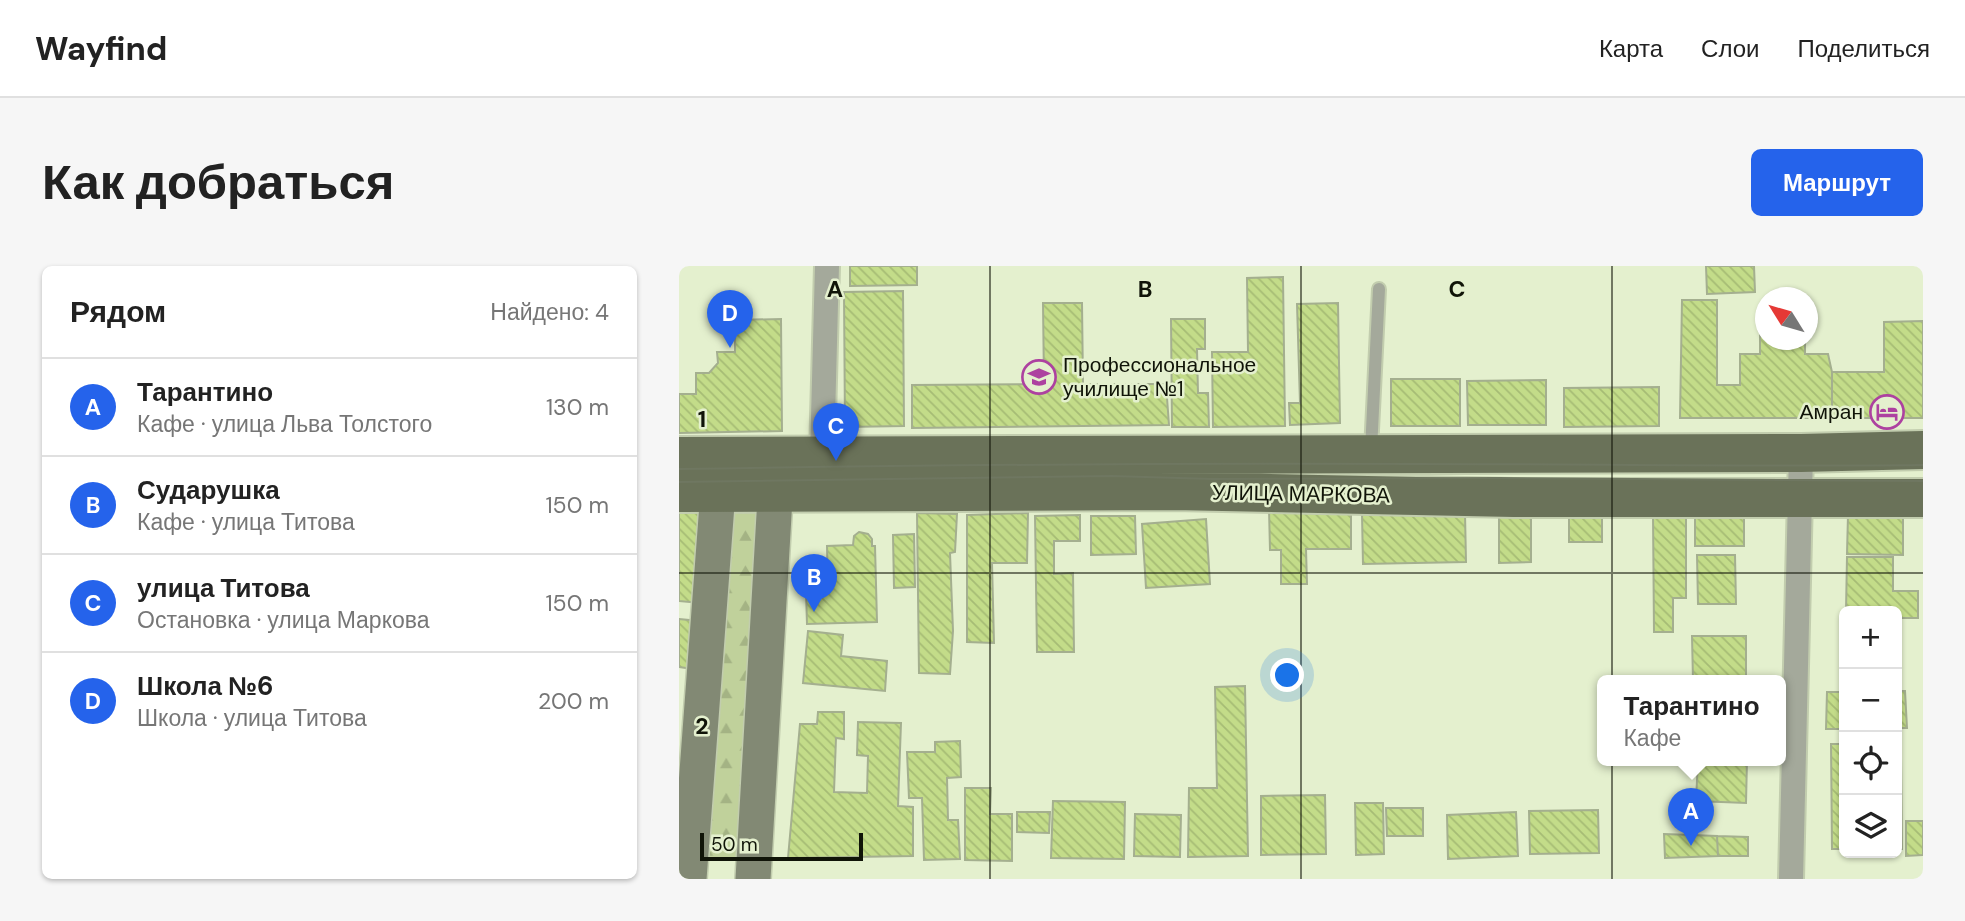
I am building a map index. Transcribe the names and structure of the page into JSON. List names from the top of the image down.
{
  "streets": {
    "main road": ["УЛИЦА МАРКОВА"]
  },
  "places": {
    "school or university": ["Профессиональное училище №1"],
    "hotel": ["Амран"]
  },
  "scale_bar": "50 m",
  "north": "top left",
  "page": {
    "header": "Wayfind",
    "nav": ["Карта", "Слои", "Поделиться"],
    "buttons": "Маршрут",
    "title": "Как добраться",
    "heading": ["Рядом", "Найдено: 4"],
    "pins": [
      "D",
      "C",
      "B",
      "A"
    ],
    "list": [
      {
        "mark": "A",
        "name": "Тарантино",
        "note": "Кафе · улица Льва Толстого",
        "value": "130 m"
      },
      {
        "mark": "B",
        "name": "Сударушка",
        "note": "Кафе · улица Титова",
        "value": "150 m"
      },
      {
        "mark": "C",
        "name": "улица Титова",
        "note": "Остановка · улица Маркова",
        "value": "150 m"
      },
      {
        "mark": "D",
        "name": "Школа №6",
        "note": "Школа · улица Титова",
        "value": "200 m"
      }
    ],
    "map_buttons": ["+", "−"],
    "popup": ["Тарантино", "Кафе"],
    "scale": "50 m"
  },
  "grid": {
    "columns": ["A", "B", "C"],
    "rows": ["1", "2"]
  }
}
